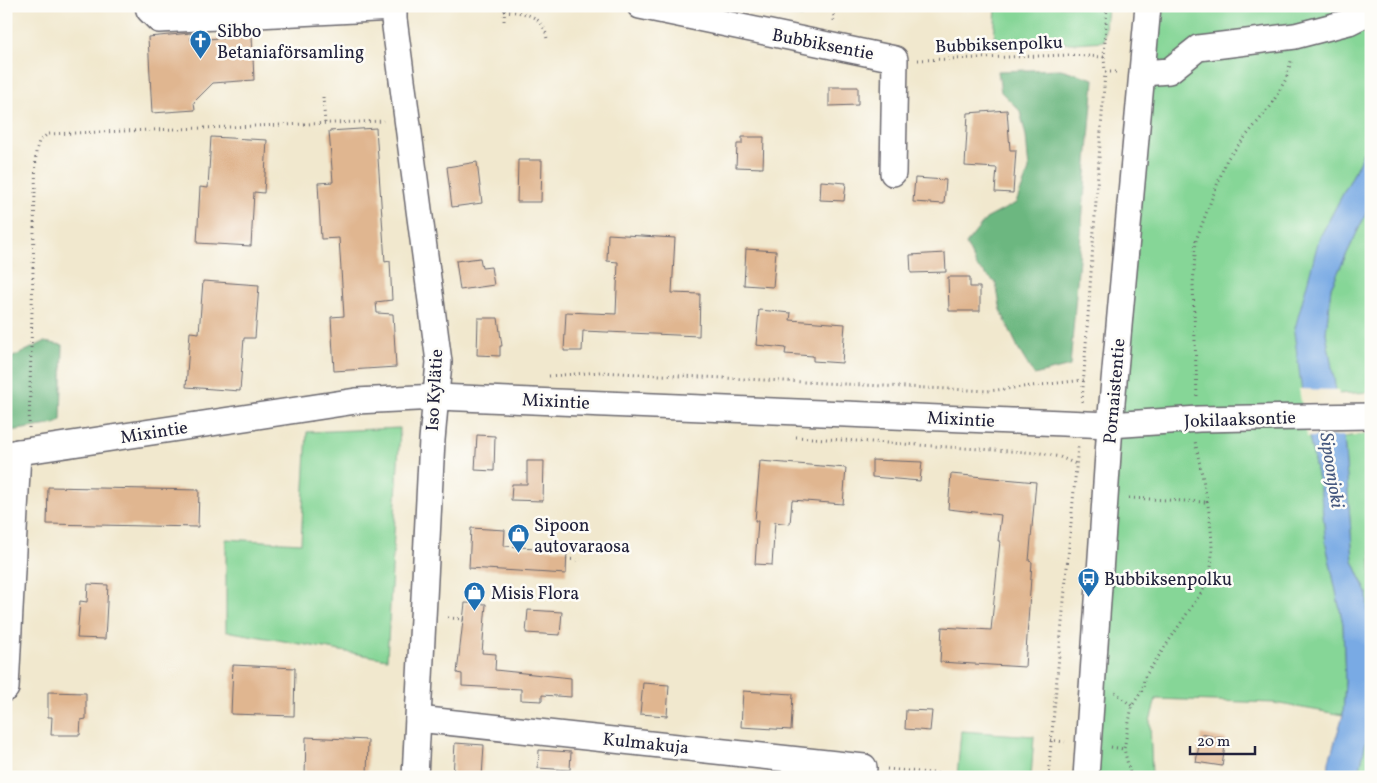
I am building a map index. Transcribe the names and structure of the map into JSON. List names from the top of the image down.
{
  "streets": {
    "street": [
      "Bubbiksentie",
      "Iso Kylätie",
      "Pornaistentie",
      "Mixintie",
      "Jokilaaksontie",
      "Kulmakuja"
    ],
    "path": ["Bubbiksenpolku"]
  },
  "crossings": [
    ["Bubbiksentie", "Bubbiksenpolku"],
    ["Iso Kylätie", "Mixintie"],
    ["Iso Kylätie", "Kulmakuja"],
    ["Pornaistentie", "Mixintie"],
    ["Pornaistentie", "Jokilaaksontie"],
    ["Mixintie", "Jokilaaksontie"]
  ],
  "water": ["Sipoonjoki"],
  "places": {
    "church": ["Sibbo Betaniaförsamling"],
    "shop": ["Sipoon autovaraosa", "Misis Flora"],
    "bus stop": ["Bubbiksenpolku"]
  },
  "scale_bar": "20 m"
}
